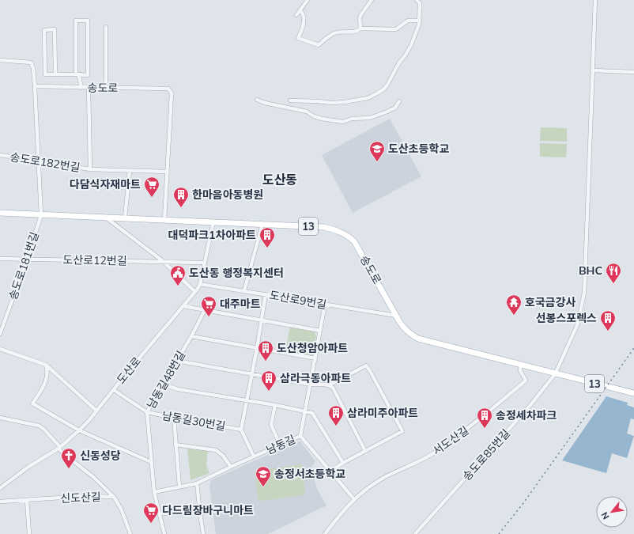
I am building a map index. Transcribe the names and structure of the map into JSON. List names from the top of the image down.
{
  "streets": {
    "main road": ["송도로", "13"],
    "street": [
      "송도로182번길",
      "도산로12번길",
      "송도로181번길",
      "도산로9번길",
      "도산로",
      "남동길48번길",
      "남동길30번길",
      "서도산길",
      "남동길",
      "송도로85번길",
      "신도산길"
    ]
  },
  "crossings": [
    ["송도로", "송도로182번길"],
    ["송도로", "도산로12번길"],
    ["송도로", "송도로181번길"],
    ["송도로", "도산로9번길"],
    ["송도로", "도산로"],
    ["송도로", "서도산길"],
    ["송도로", "송도로85번길"],
    ["도산로12번길", "송도로181번길"],
    ["도산로12번길", "도산로"],
    ["도산로9번길", "도산로"],
    ["도산로9번길", "남동길30번길"],
    ["도산로9번길", "남동길"],
    ["도산로", "신도산길"],
    ["남동길48번길", "남동길30번길"],
    ["남동길48번길", "남동길"],
    ["남동길30번길", "남동길"]
  ],
  "districts": ["도산동"],
  "places": {
    "school or university": ["도산초등학교", "송정서초등학교"],
    "supermarket": ["다담식자재마트", "대주마트", "다드림장바구니마트"],
    "building": [
      "한마음아동병원",
      "대덕파크1차아파트",
      "선봉스포렉스",
      "도산청암아파트",
      "삼라극동아파트",
      "삼라미주아파트",
      "송정세차파크"
    ],
    "restaurant": ["BHC"],
    "public building": ["도산동 행정복지센터"],
    "temple": ["호국금강사"],
    "church": ["신동성당"]
  },
  "north": "bottom left"
}
